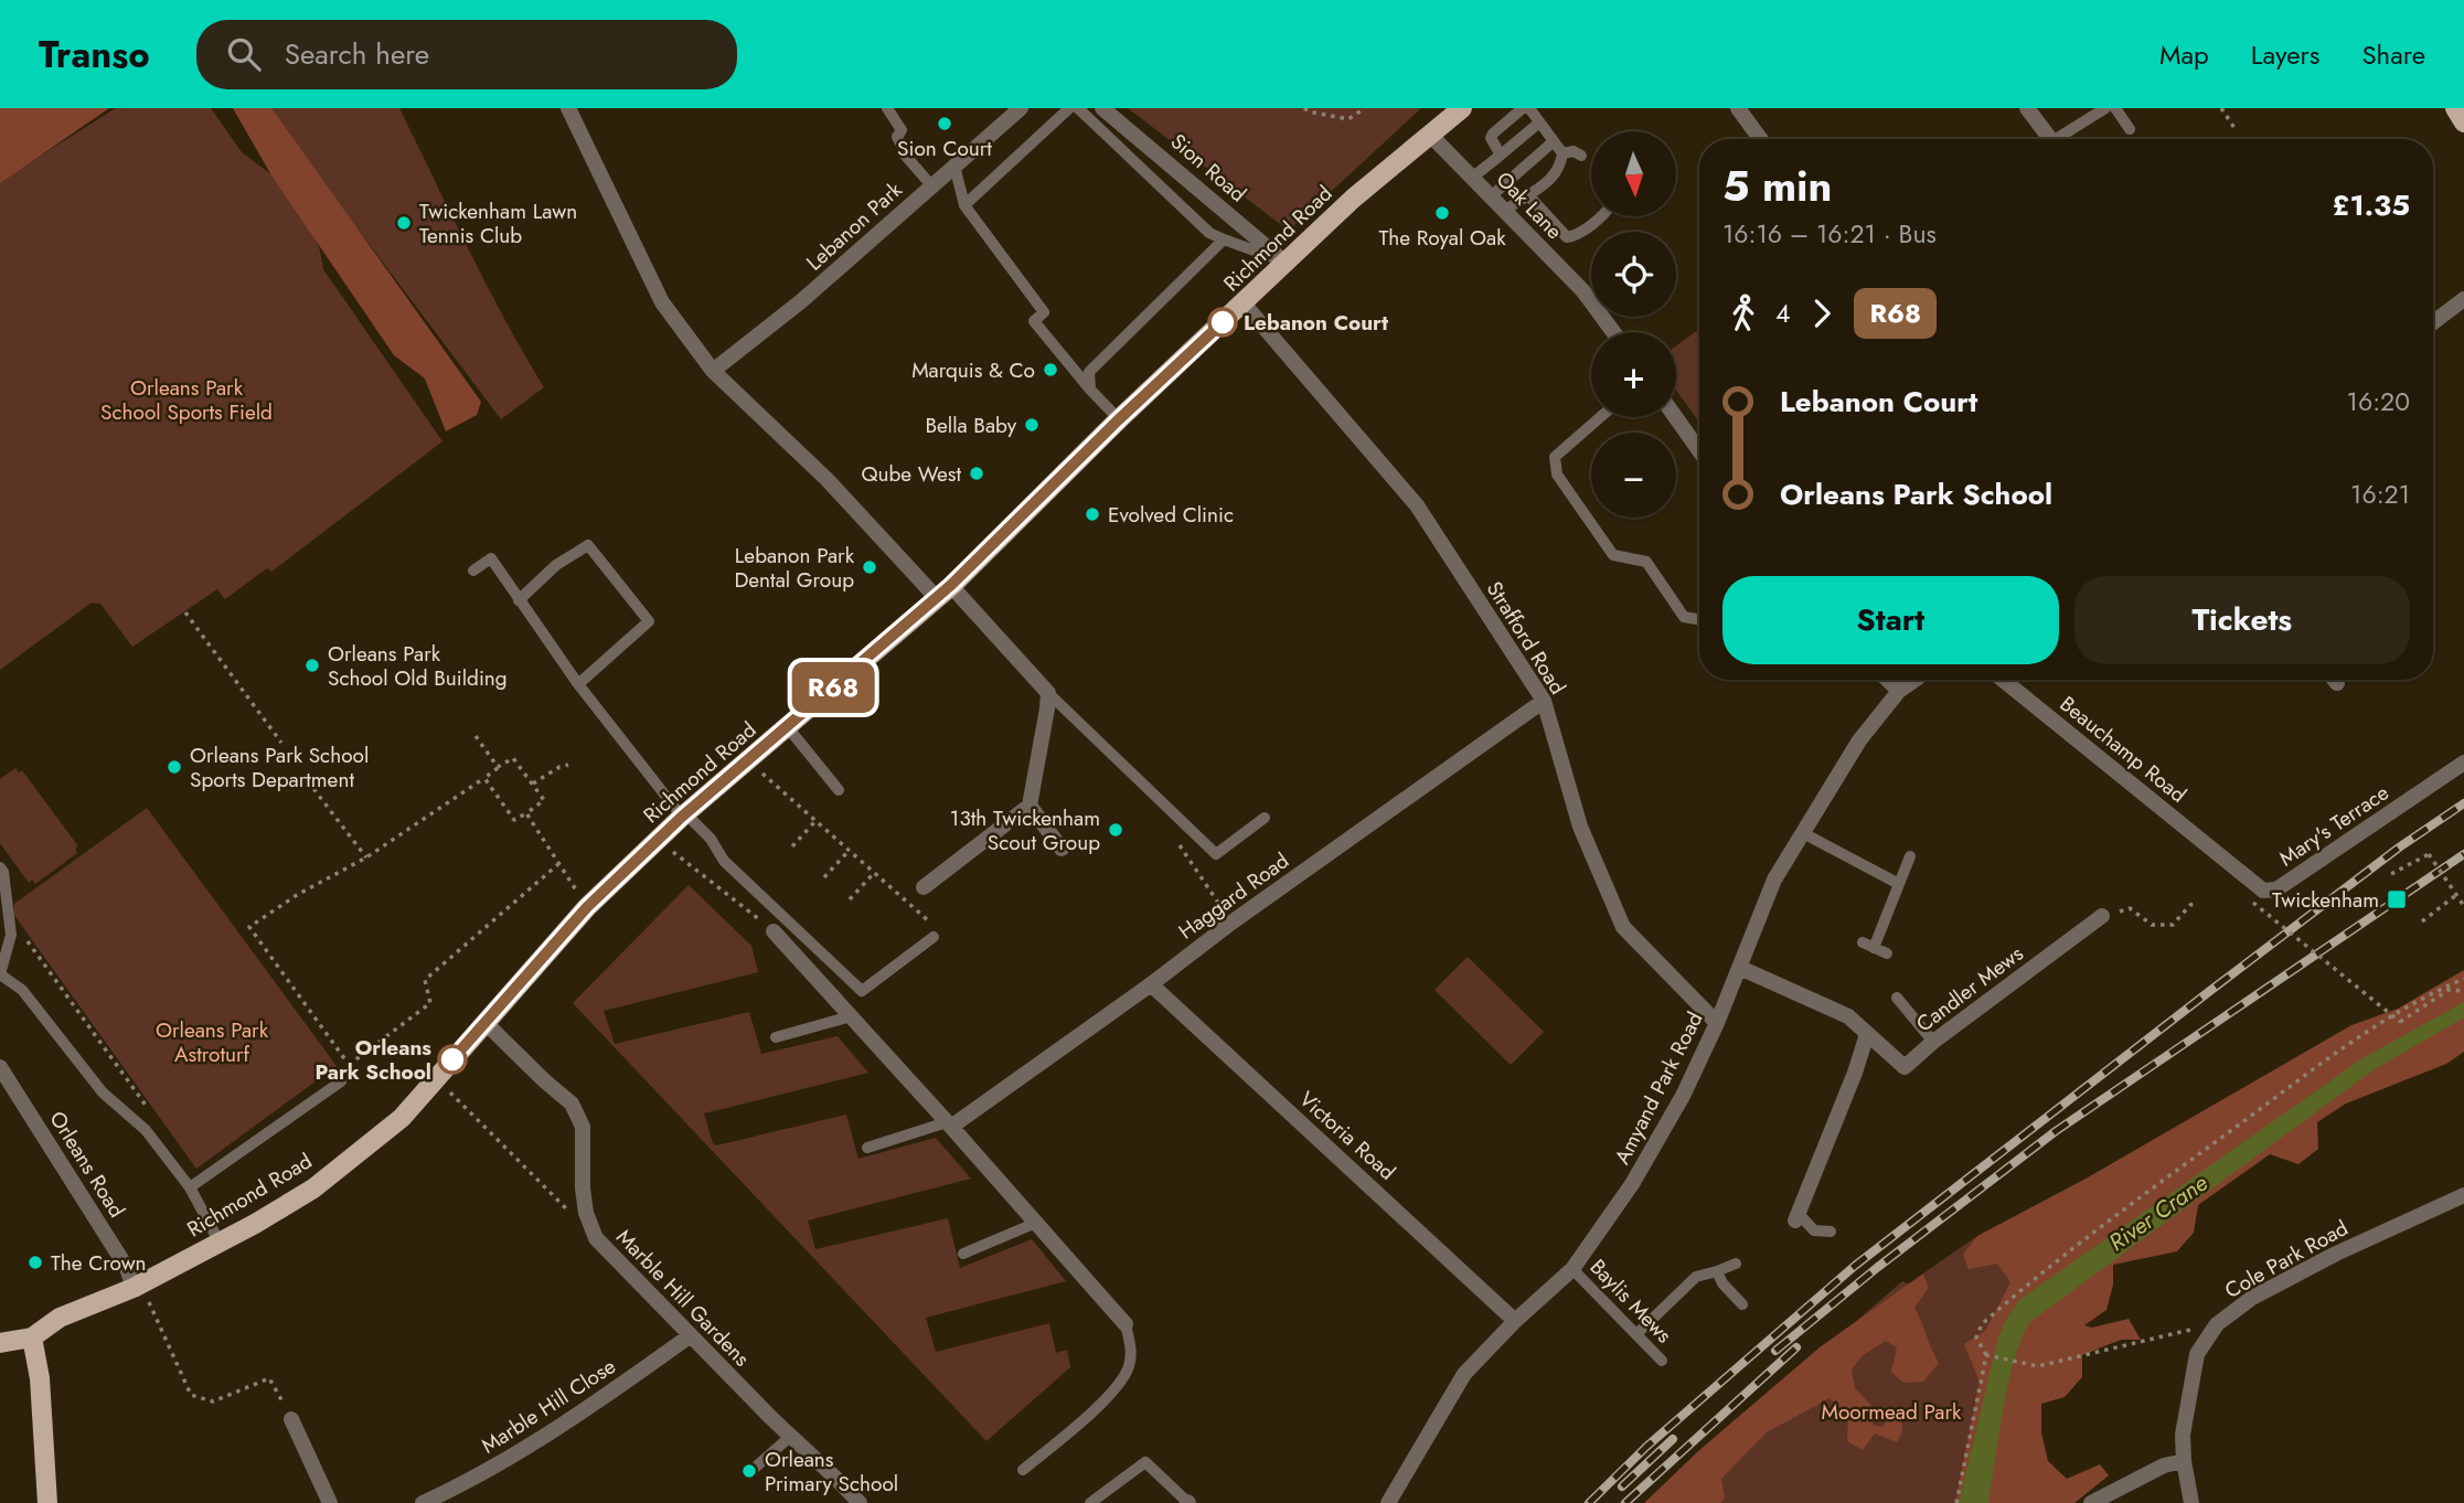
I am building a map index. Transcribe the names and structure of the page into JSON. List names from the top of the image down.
{
  "streets": {
    "main road": ["Richmond Road"],
    "street": [
      "Sion Road",
      "Oak Lane",
      "Lebanon Park",
      "Strafford Road",
      "Beauchamp Road",
      "Mary's Terrace",
      "Haggard Road",
      "Candler Mews",
      "Amyand Park Road",
      "Victoria Road",
      "Orleans Road",
      "Cole Park Road",
      "Marble Hill Gardens",
      "Marble Hill Close"
    ],
    "lane": ["Baylis Mews"]
  },
  "crossings": [
    ["Sion Road", "Richmond Road"],
    ["Oak Lane", "Richmond Road"],
    ["Richmond Road", "Strafford Road"],
    ["Richmond Road", "Orleans Road"],
    ["Richmond Road", "Marble Hill Gardens"],
    ["Strafford Road", "Haggard Road"],
    ["Strafford Road", "Amyand Park Road"],
    ["Beauchamp Road", "Mary's Terrace"],
    ["Haggard Road", "Victoria Road"],
    ["Candler Mews", "Amyand Park Road"],
    ["Amyand Park Road", "Victoria Road"],
    ["Amyand Park Road", "Baylis Mews"],
    ["Marble Hill Gardens", "Marble Hill Close"]
  ],
  "water": ["River Crane"],
  "parks": ["Orleans Park School Sports Field", "Orleans Park Astroturf", "Moormead Park"],
  "places": {
    "other": [
      "Sion Court",
      "The Royal Oak",
      "Twickenham Lawn Tennis Club",
      "Lebanon Court",
      "Marquis & Co",
      "Bella Baby",
      "Qube West",
      "Evolved Clinic",
      "Lebanon Park Dental Group",
      "Orleans Park School Old Building",
      "Orleans Park School Sports Department",
      "13th Twickenham Scout Group",
      "Orleans Park School",
      "The Crown",
      "Orleans Primary School"
    ],
    "transit": ["Twickenham"]
  },
  "lines": ["bus line R68"],
  "north": "bottom",
  "page": {
    "header": "Transo",
    "search": "Search here",
    "nav": ["Map", "Layers", "Share"],
    "on_map": "R68",
    "map_buttons": ["+", "−"],
    "heading": ["5 min", "16:16 – 16:21 · Bus", "£1.35"],
    "legs": ["4", "R68"],
    "list": [
      {
        "name": "Lebanon Court",
        "value": "16:20"
      },
      {
        "name": "Orleans Park School",
        "value": "16:21"
      }
    ],
    "buttons": ["Start", "Tickets"]
  }
}
